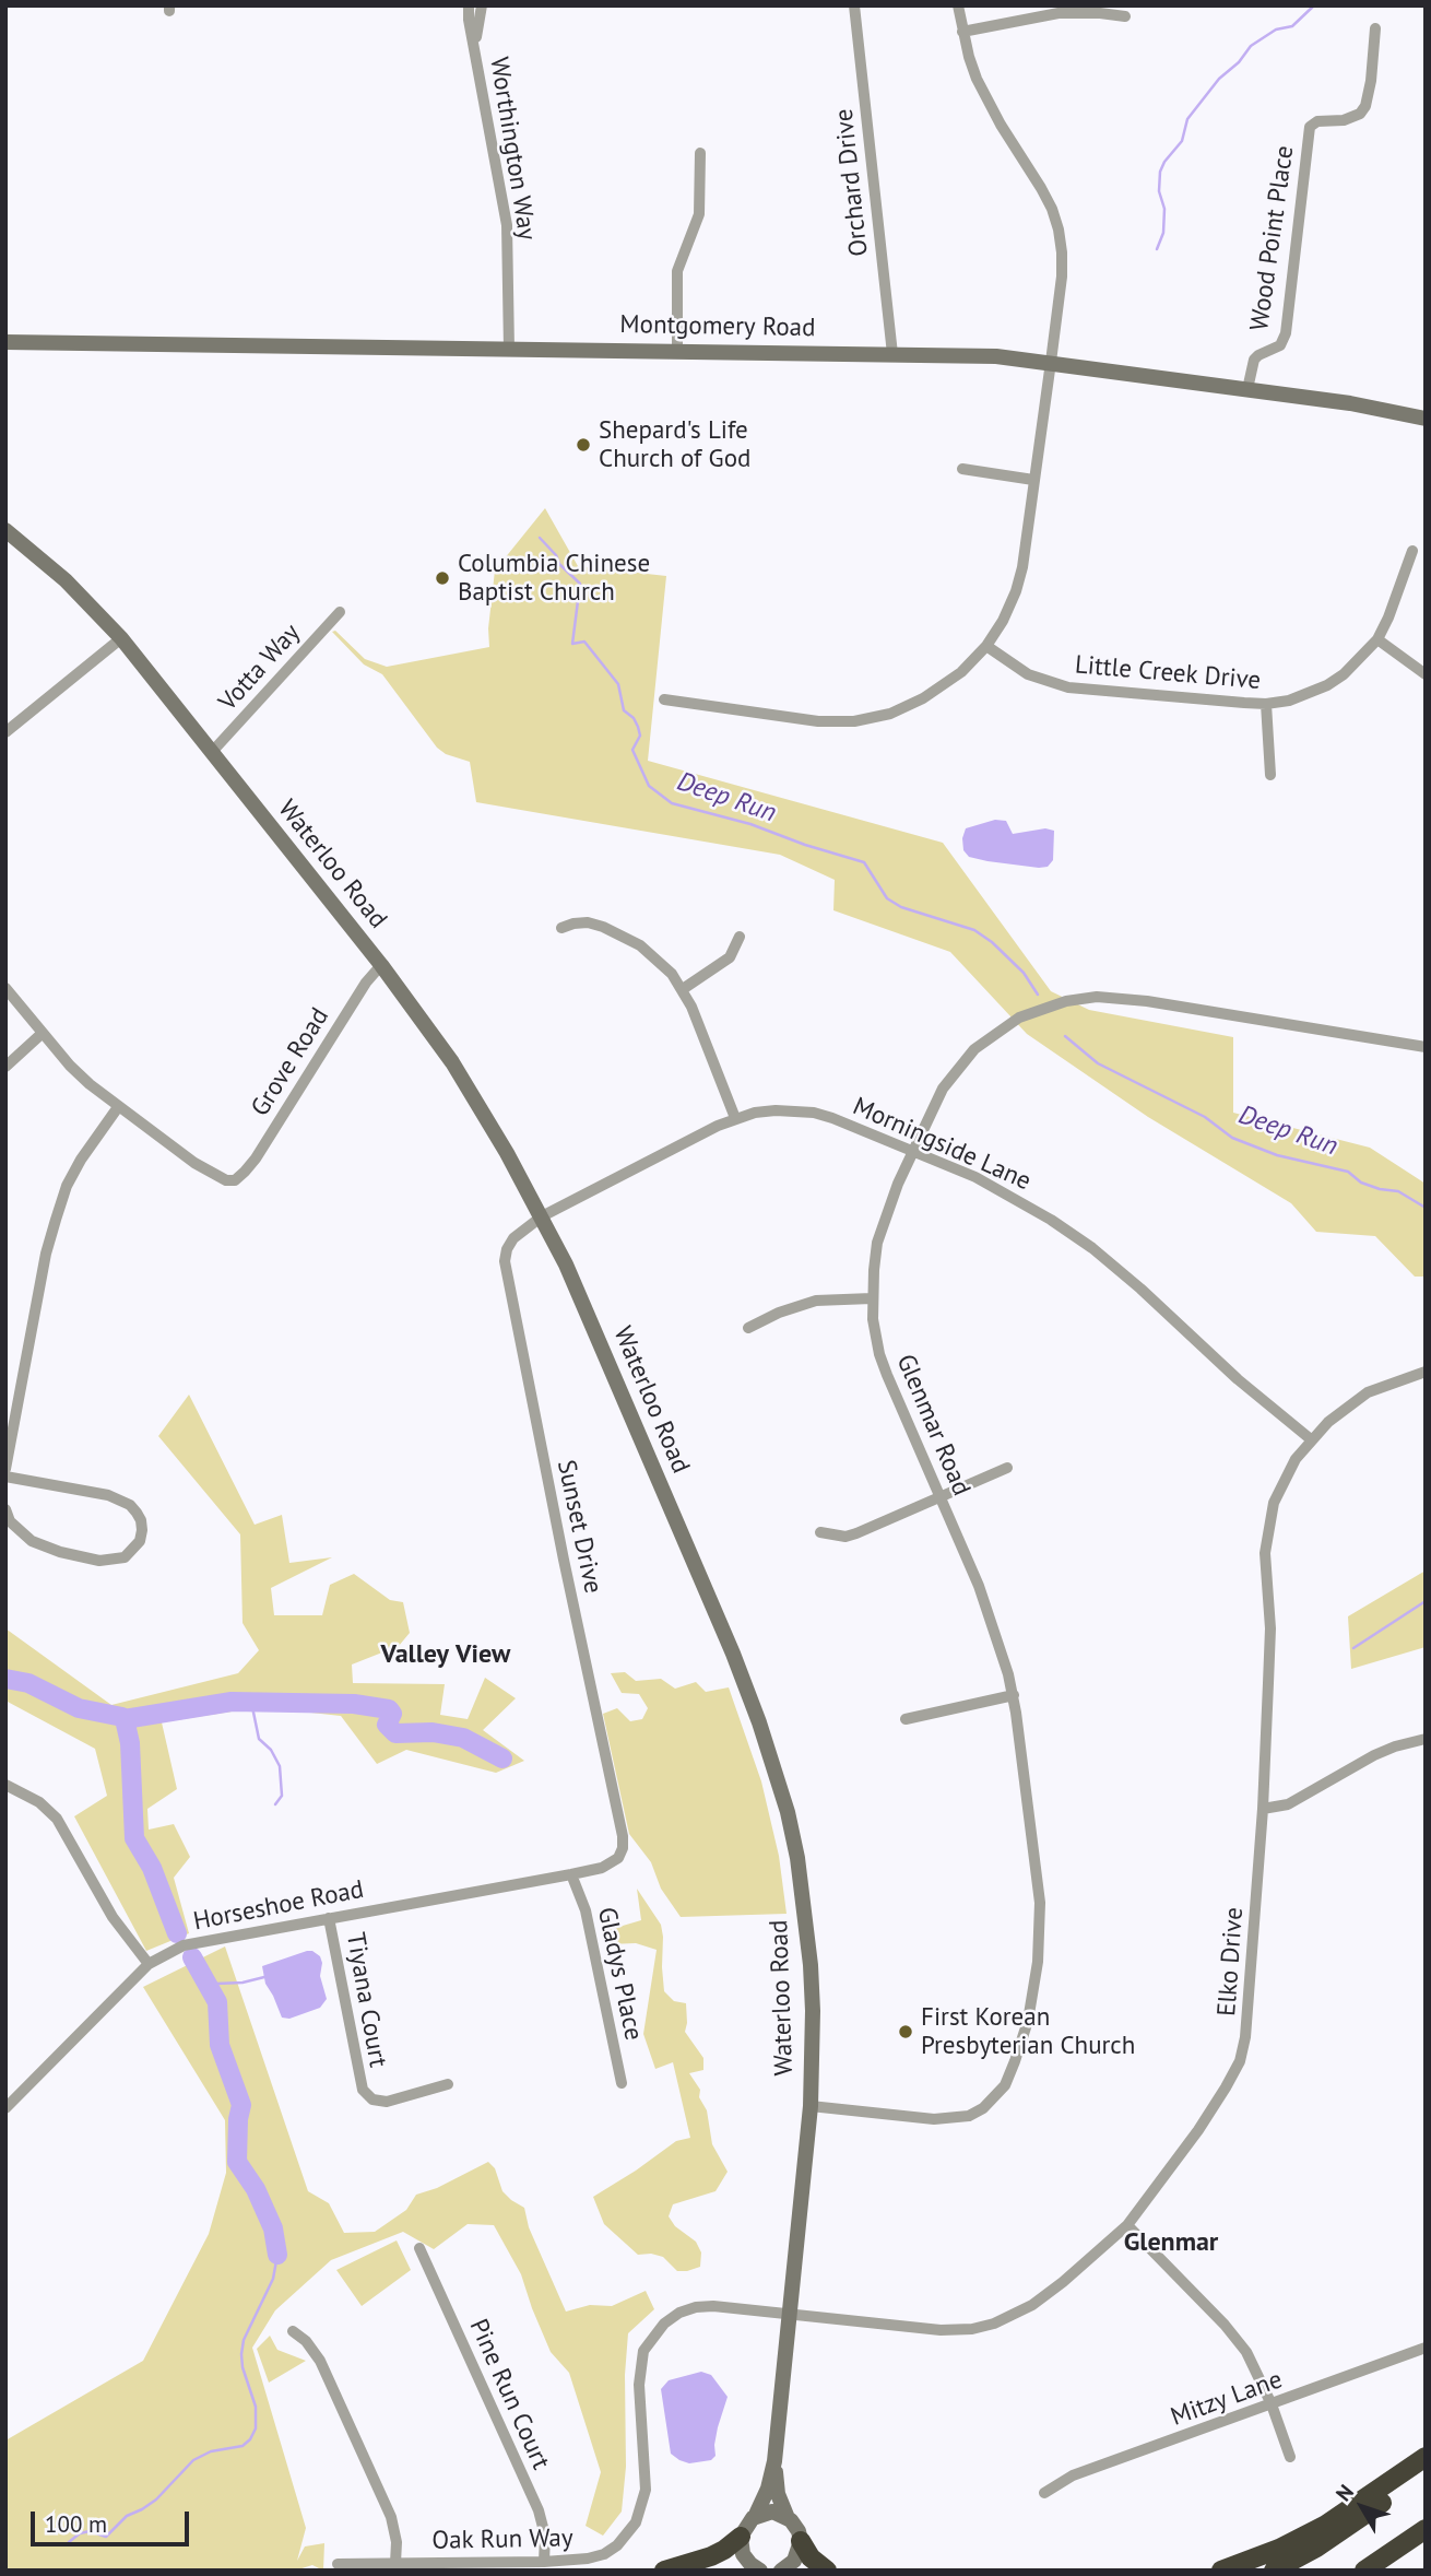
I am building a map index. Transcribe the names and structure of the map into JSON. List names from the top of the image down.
{
  "streets": {
    "main road": ["Montgomery Road", "Waterloo Road"],
    "street": [
      "Worthington Way",
      "Orchard Drive",
      "Wood Point Place",
      "Votta Way",
      "Little Creek Drive",
      "Grove Road",
      "Morningside Lane",
      "Glenmar Road",
      "Sunset Drive",
      "Horseshoe Road",
      "Elko Drive",
      "Gladys Place",
      "Tiyana Court",
      "Pine Run Court",
      "Mitzy Lane",
      "Oak Run Way"
    ]
  },
  "crossings": [
    ["Worthington Way", "Montgomery Road"],
    ["Orchard Drive", "Montgomery Road"],
    ["Wood Point Place", "Montgomery Road"],
    ["Votta Way", "Waterloo Road"],
    ["Waterloo Road", "Grove Road"],
    ["Waterloo Road", "Morningside Lane"],
    ["Waterloo Road", "Glenmar Road"],
    ["Waterloo Road", "Sunset Drive"],
    ["Waterloo Road", "Elko Drive"],
    ["Waterloo Road", "Oak Run Way"],
    ["Morningside Lane", "Glenmar Road"],
    ["Morningside Lane", "Sunset Drive"],
    ["Morningside Lane", "Elko Drive"],
    ["Sunset Drive", "Horseshoe Road"],
    ["Horseshoe Road", "Gladys Place"],
    ["Horseshoe Road", "Tiyana Court"],
    ["Elko Drive", "Oak Run Way"],
    ["Pine Run Court", "Oak Run Way"]
  ],
  "districts": ["Valley View", "Glenmar"],
  "water": ["Deep Run"],
  "places": ["Shepard's Life Church of God", "Columbia Chinese Baptist Church", "First Korean Presbyterian Church"],
  "scale_bar": "100 m",
  "north": "top left"
}
